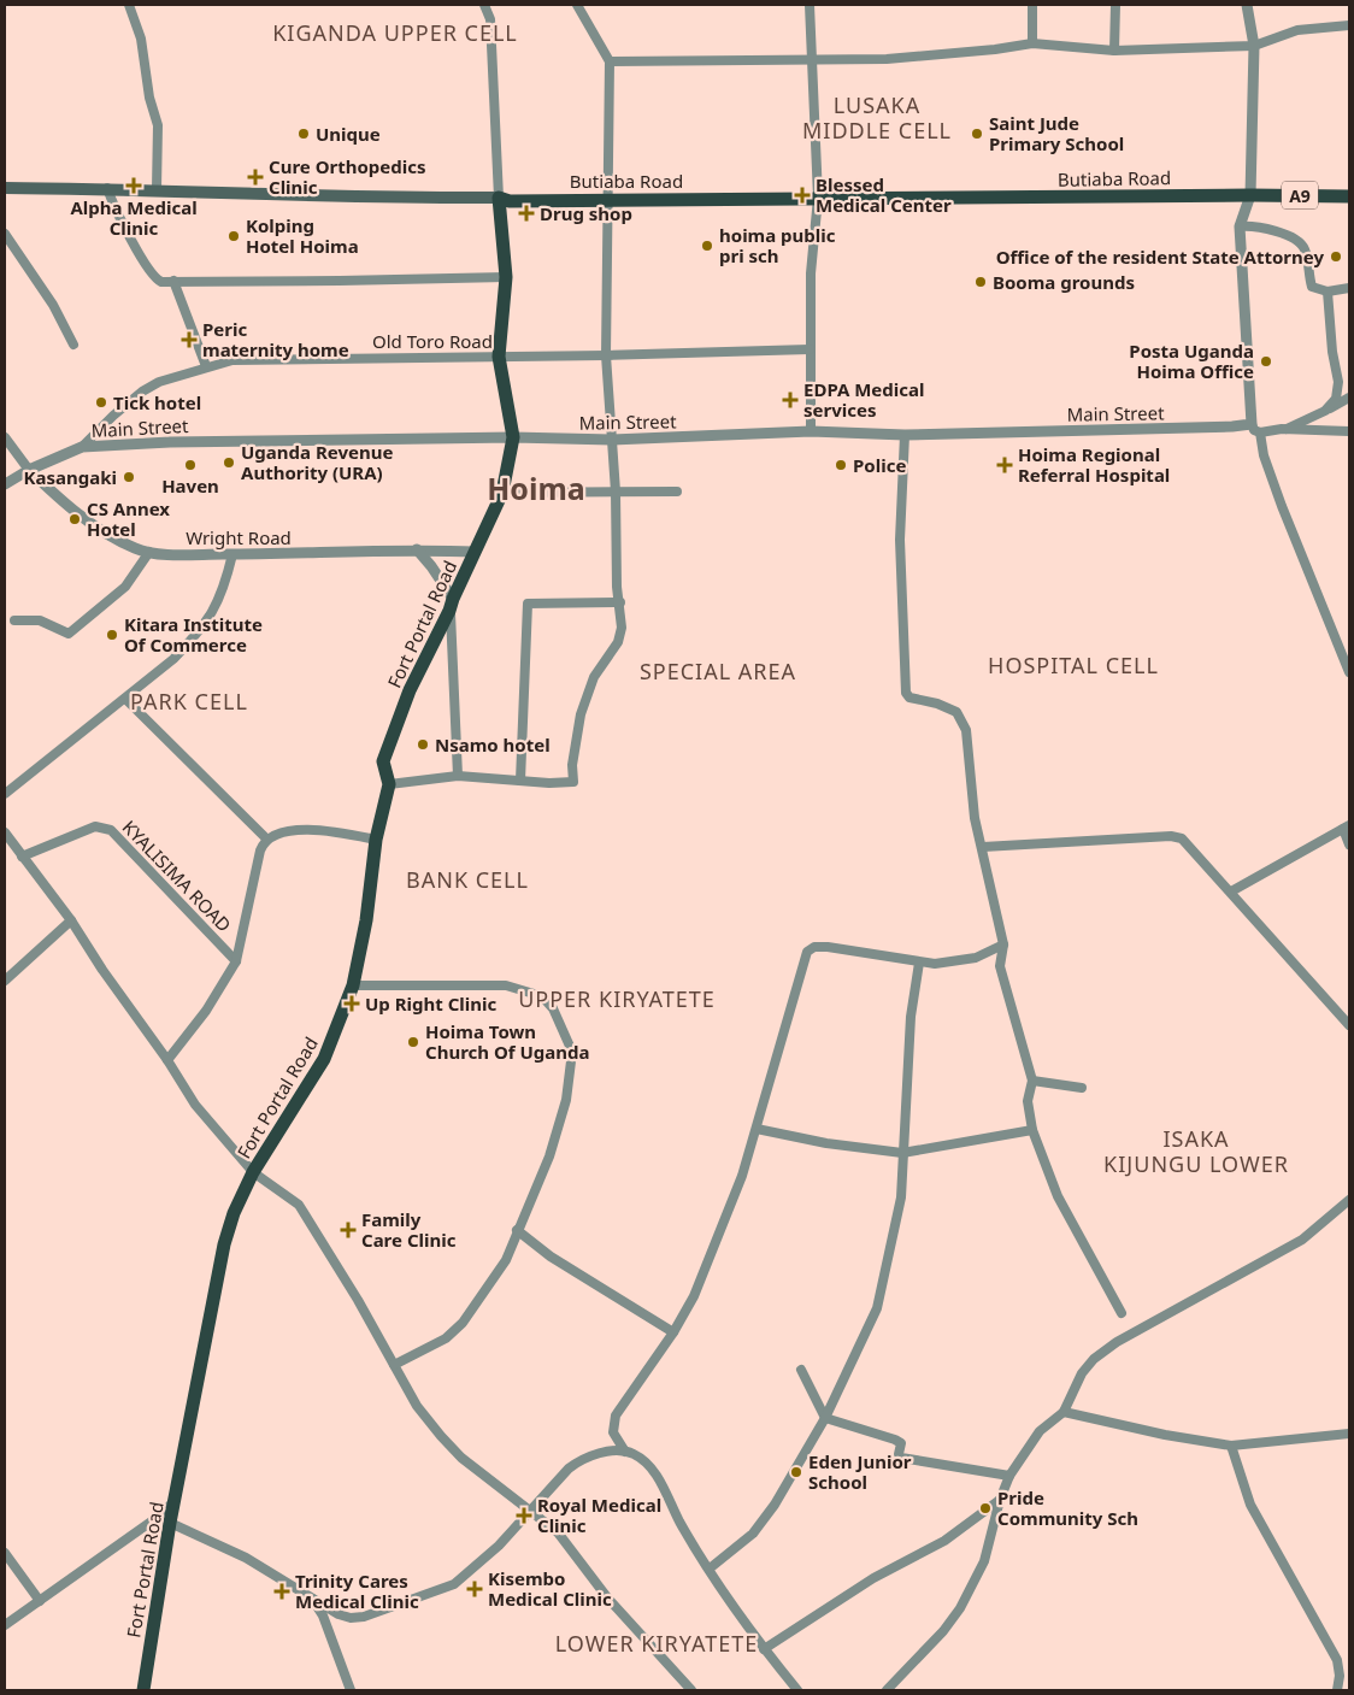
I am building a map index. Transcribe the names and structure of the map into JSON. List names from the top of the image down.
{
  "streets": {
    "main road": ["Butiaba Road", "A9", "Fort Portal Road"],
    "street": [
      "Old Toro Road",
      "Main Street",
      "Wright Road",
      "KYALISIMA ROAD"
    ]
  },
  "crossings": [
    ["Butiaba Road", "A9"],
    ["Old Toro Road", "Main Street"],
    ["Main Street", "Wright Road"],
    ["Main Street", "Fort Portal Road"],
    ["Wright Road", "Fort Portal Road"]
  ],
  "districts": [
    "KIGANDA UPPER CELL",
    "LUSAKA MIDDLE CELL",
    "Hoima",
    "HOSPITAL CELL",
    "SPECIAL AREA",
    "PARK CELL",
    "BANK CELL",
    "UPPER KIRYATETE",
    "ISAKA KIJUNGU LOWER",
    "LOWER KIRYATETE"
  ],
  "places": {
    "other": [
      "Unique",
      "Saint Jude Primary School",
      "Kolping Hotel Hoima",
      "hoima public pri sch",
      "Office of the resident State Attorney",
      "Booma grounds",
      "Posta Uganda Hoima Office",
      "Tick hotel",
      "Uganda Revenue Authority (URA)",
      "Haven",
      "Police",
      "Kasangaki",
      "CS Annex Hotel",
      "Kitara Institute Of Commerce",
      "Nsamo hotel",
      "Hoima Town Church Of Uganda",
      "Eden Junior School",
      "Pride Community Sch"
    ],
    "health": [
      "Cure Orthopedics Clinic",
      "Alpha Medical Clinic",
      "Blessed Medical Center",
      "Drug shop",
      "Peric maternity home",
      "EDPA Medical services",
      "Hoima Regional Referral Hospital",
      "Up Right Clinic",
      "Family Care Clinic",
      "Royal Medical Clinic",
      "Kisembo Medical Clinic",
      "Trinity Cares Medical Clinic"
    ]
  }
}
